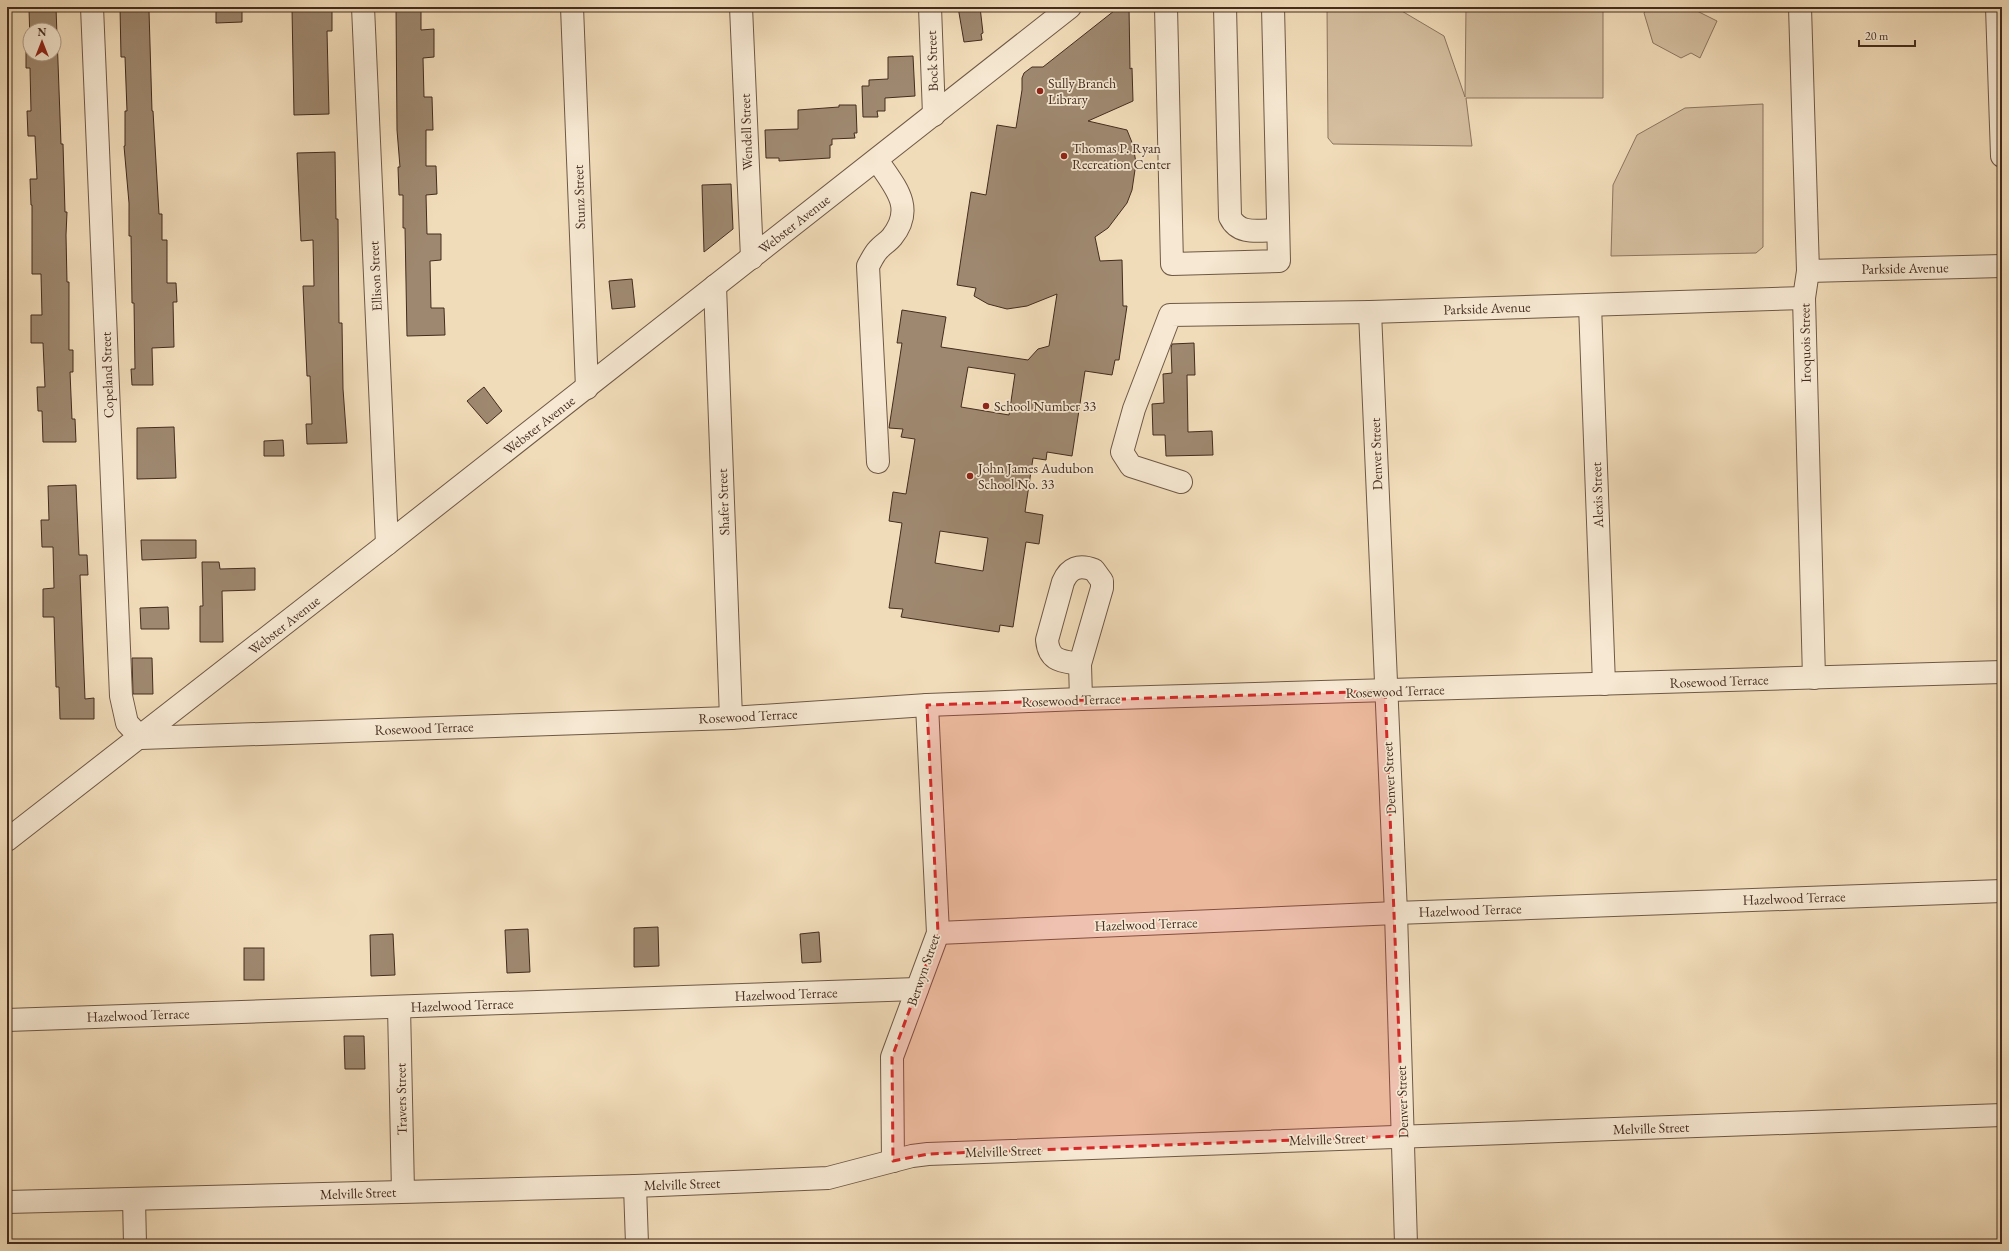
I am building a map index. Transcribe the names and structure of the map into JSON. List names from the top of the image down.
{
  "streets": {
    "street": [
      "Bock Street",
      "Wendell Street",
      "Stunz Street",
      "Webster Avenue",
      "Parkside Avenue",
      "Ellison Street",
      "Iroquois Street",
      "Copeland Street",
      "Denver Street",
      "Alexis Street",
      "Shafer Street",
      "Rosewood Terrace",
      "Hazelwood Terrace",
      "Berwyn Street",
      "Travers Street",
      "Melville Street"
    ]
  },
  "crossings": [
    ["Bock Street", "Webster Avenue"],
    ["Wendell Street", "Webster Avenue"],
    ["Stunz Street", "Webster Avenue"],
    ["Webster Avenue", "Ellison Street"],
    ["Webster Avenue", "Copeland Street"],
    ["Webster Avenue", "Shafer Street"],
    ["Webster Avenue", "Rosewood Terrace"],
    ["Parkside Avenue", "Iroquois Street"],
    ["Parkside Avenue", "Denver Street"],
    ["Parkside Avenue", "Alexis Street"],
    ["Iroquois Street", "Rosewood Terrace"],
    ["Copeland Street", "Rosewood Terrace"],
    ["Denver Street", "Rosewood Terrace"],
    ["Denver Street", "Hazelwood Terrace"],
    ["Denver Street", "Melville Street"],
    ["Alexis Street", "Rosewood Terrace"],
    ["Shafer Street", "Rosewood Terrace"],
    ["Rosewood Terrace", "Berwyn Street"],
    ["Hazelwood Terrace", "Berwyn Street"],
    ["Hazelwood Terrace", "Travers Street"],
    ["Berwyn Street", "Melville Street"],
    ["Travers Street", "Melville Street"]
  ],
  "places": [
    "Sully Branch Library",
    "Thomas P. Ryan Recreation Center",
    "School Number 33",
    "John James Audubon School No. 33"
  ],
  "scale_bar": "20 m",
  "north": "top"
}
